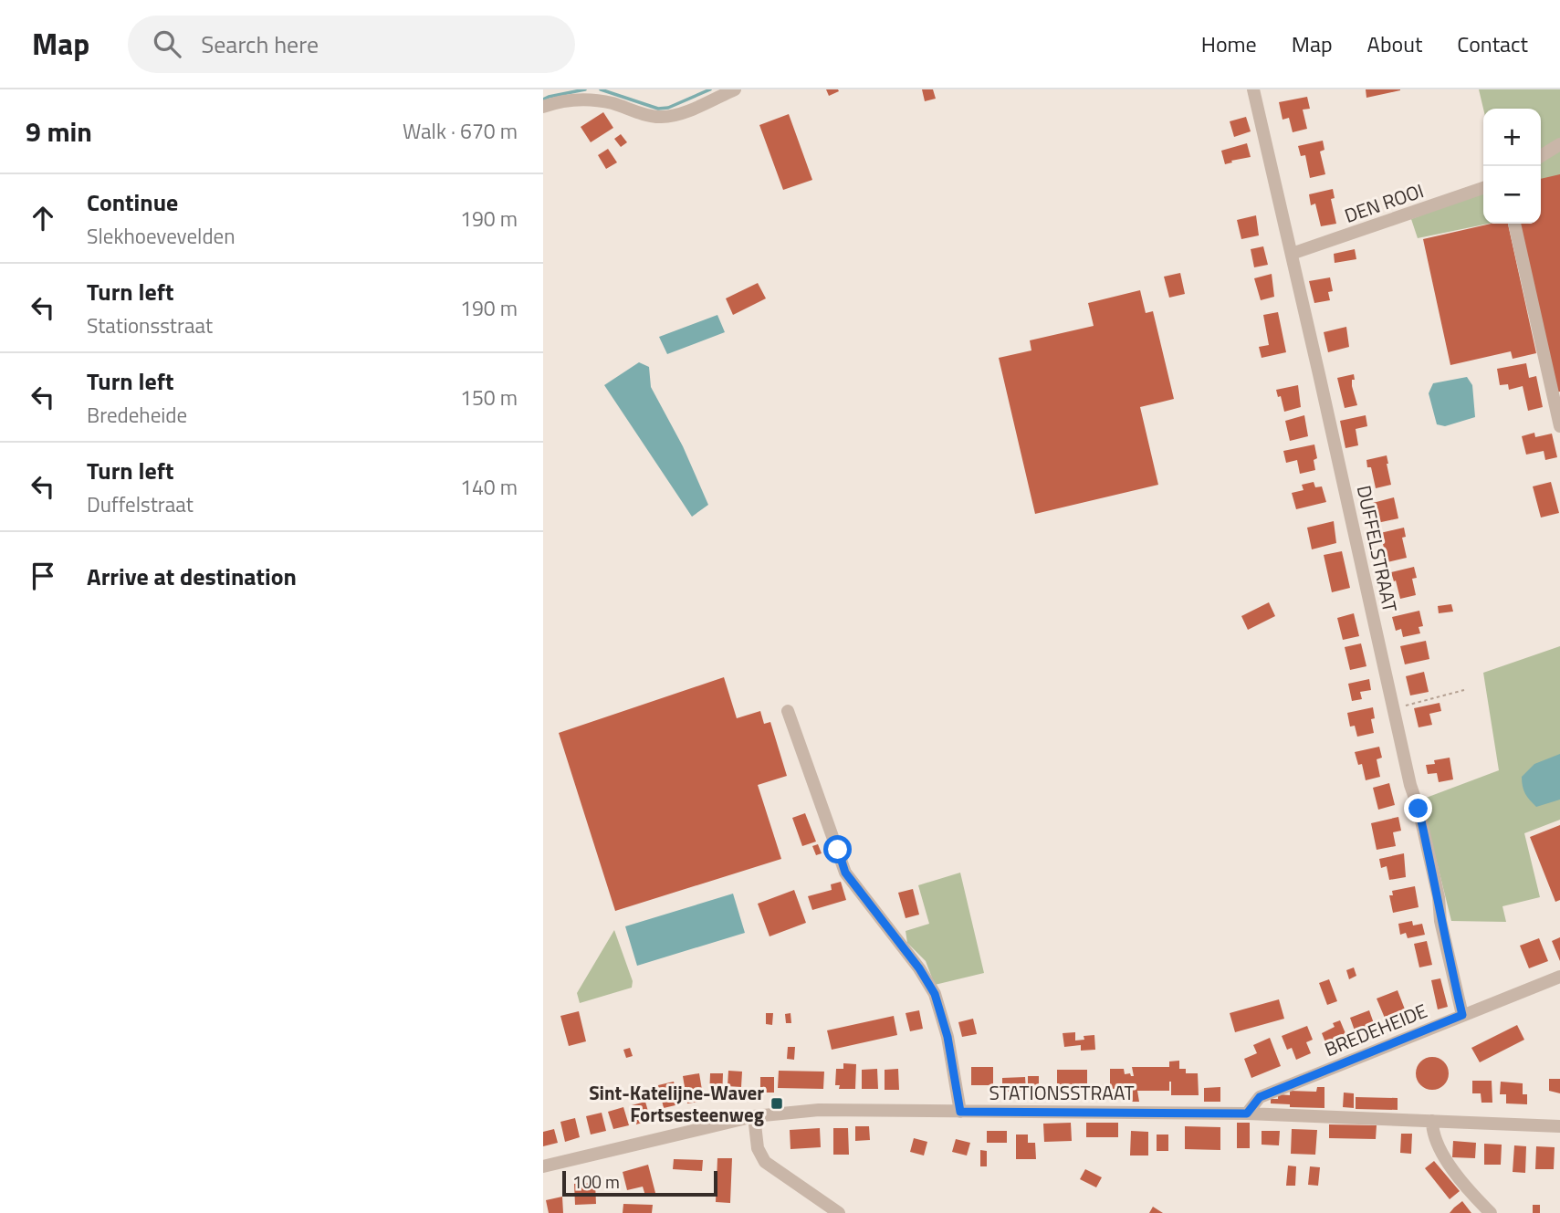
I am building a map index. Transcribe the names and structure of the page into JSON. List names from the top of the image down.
{
  "streets": {
    "street": [
      "DEN ROOI",
      "DUFFELSTRAAT",
      "BREDEHEIDE",
      "STATIONSSTRAAT"
    ]
  },
  "crossings": [
    ["DEN ROOI", "DUFFELSTRAAT"],
    ["DUFFELSTRAAT", "BREDEHEIDE"],
    ["BREDEHEIDE", "STATIONSSTRAAT"]
  ],
  "places": {
    "transit": ["Sint-Katelijne-Waver Fortsesteenweg"]
  },
  "scale_bar": "100 m",
  "page": {
    "header": "Map",
    "search": "Search here",
    "nav": [
      "Home",
      "Map",
      "About",
      "Contact"
    ],
    "heading": ["9 min", "Walk · 670 m"],
    "map_buttons": ["+", "−"],
    "list": [
      ["Continue", "Slekhoevevelden", "190 m"],
      ["Turn left", "Stationsstraat", "190 m"],
      ["Turn left", "Bredeheide", "150 m"],
      ["Turn left", "Duffelstraat", "140 m"],
      "Arrive at destination"
    ],
    "scale": "100 m"
  }
}
